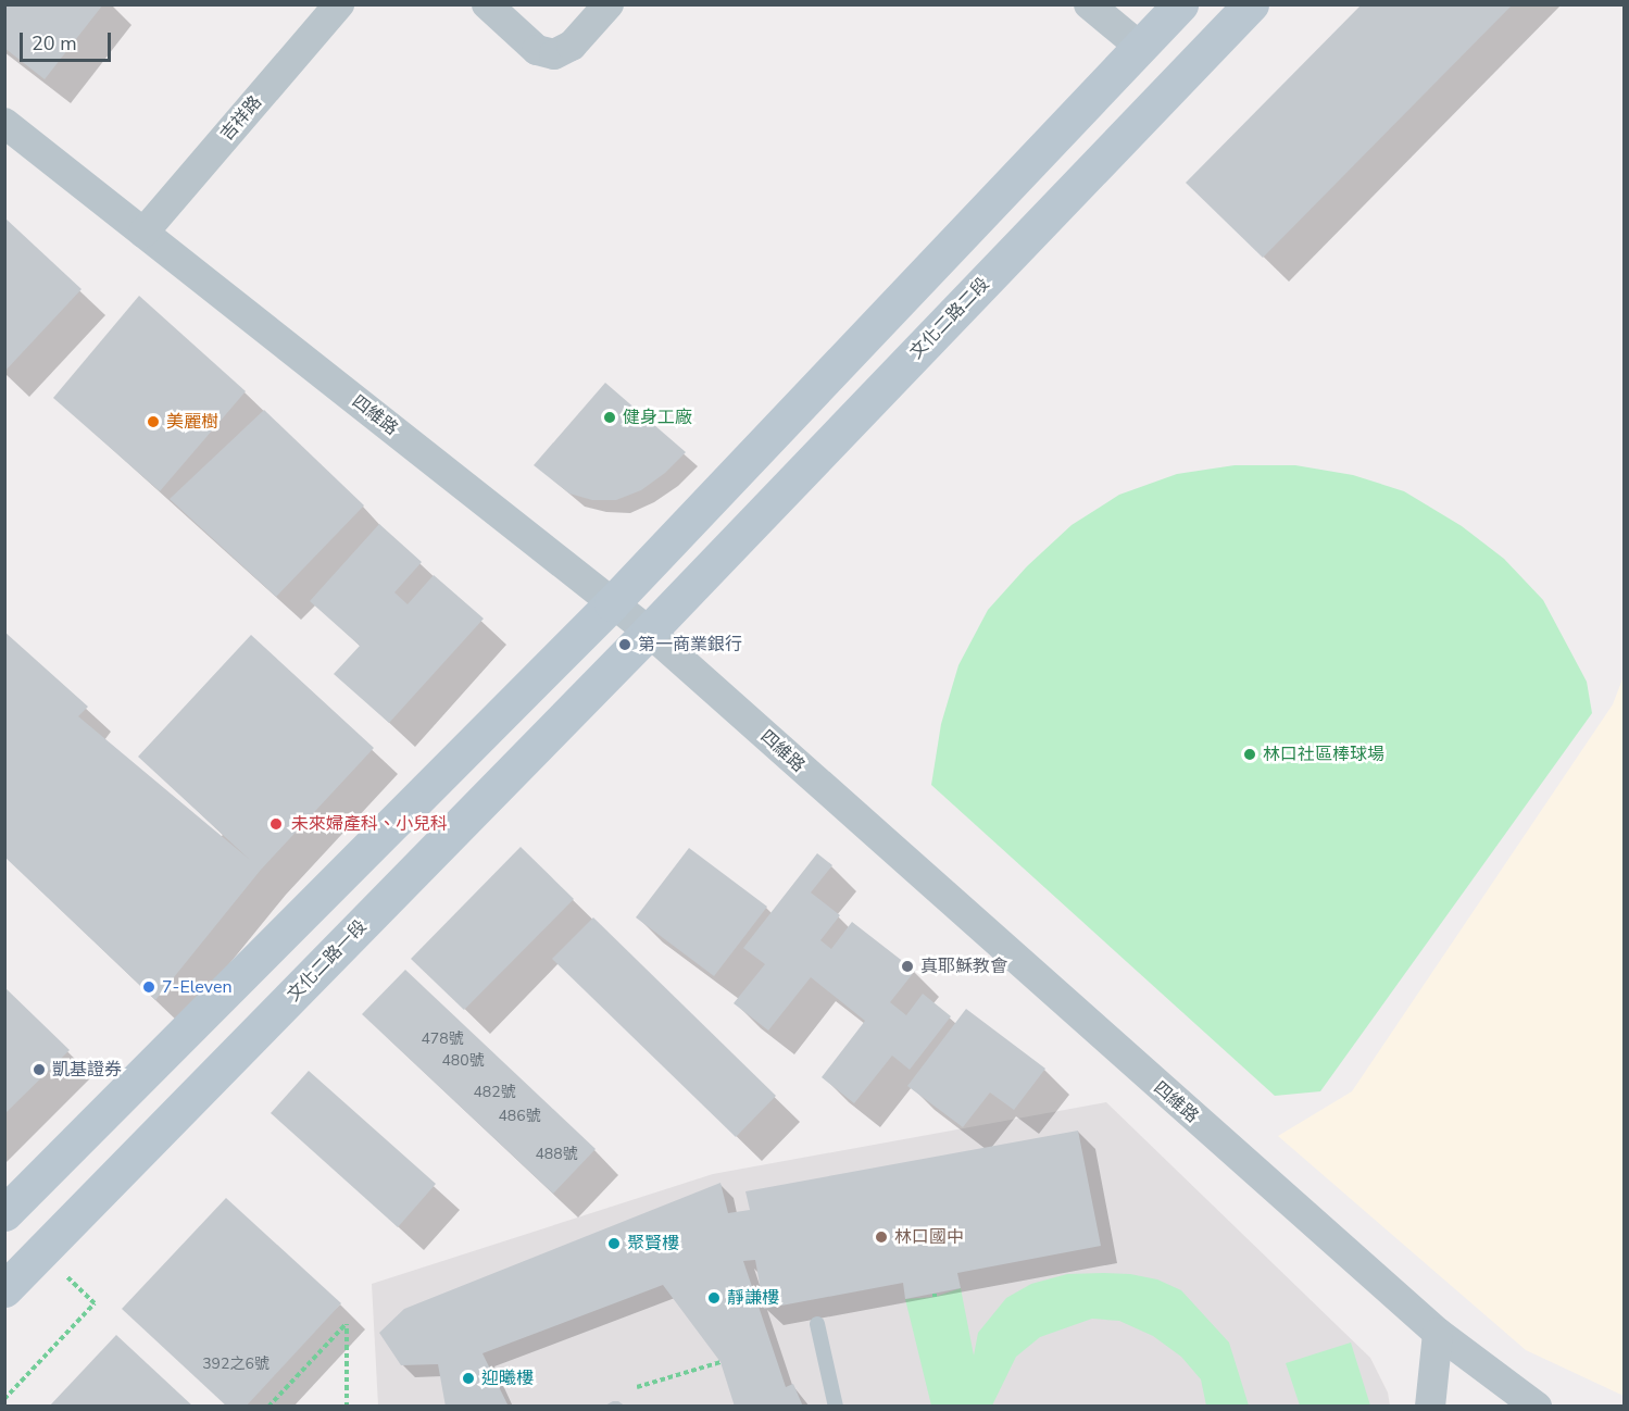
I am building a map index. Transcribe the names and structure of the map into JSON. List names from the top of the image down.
{
  "streets": {
    "street": [
      "吉祥路",
      "文化二路二段",
      "四維路",
      "文化二路一段"
    ]
  },
  "crossings": [
    ["吉祥路", "四維路"],
    ["文化二路二段", "四維路"],
    ["文化二路二段", "文化二路一段"],
    ["四維路", "文化二路一段"]
  ],
  "places": [
    "健身工廠",
    "美麗樹",
    "第一商業銀行",
    "林口社區棒球場",
    "未來婦產科、小兒科",
    "真耶穌教會",
    "7-Eleven",
    "凱基證券",
    "林口國中",
    "聚賢樓",
    "靜謙樓",
    "迎曦樓"
  ],
  "house_numbers": [
    "478號",
    "480號",
    "482號",
    "486號",
    "488號",
    "392之6號"
  ],
  "scale_bar": "20 m"
}
